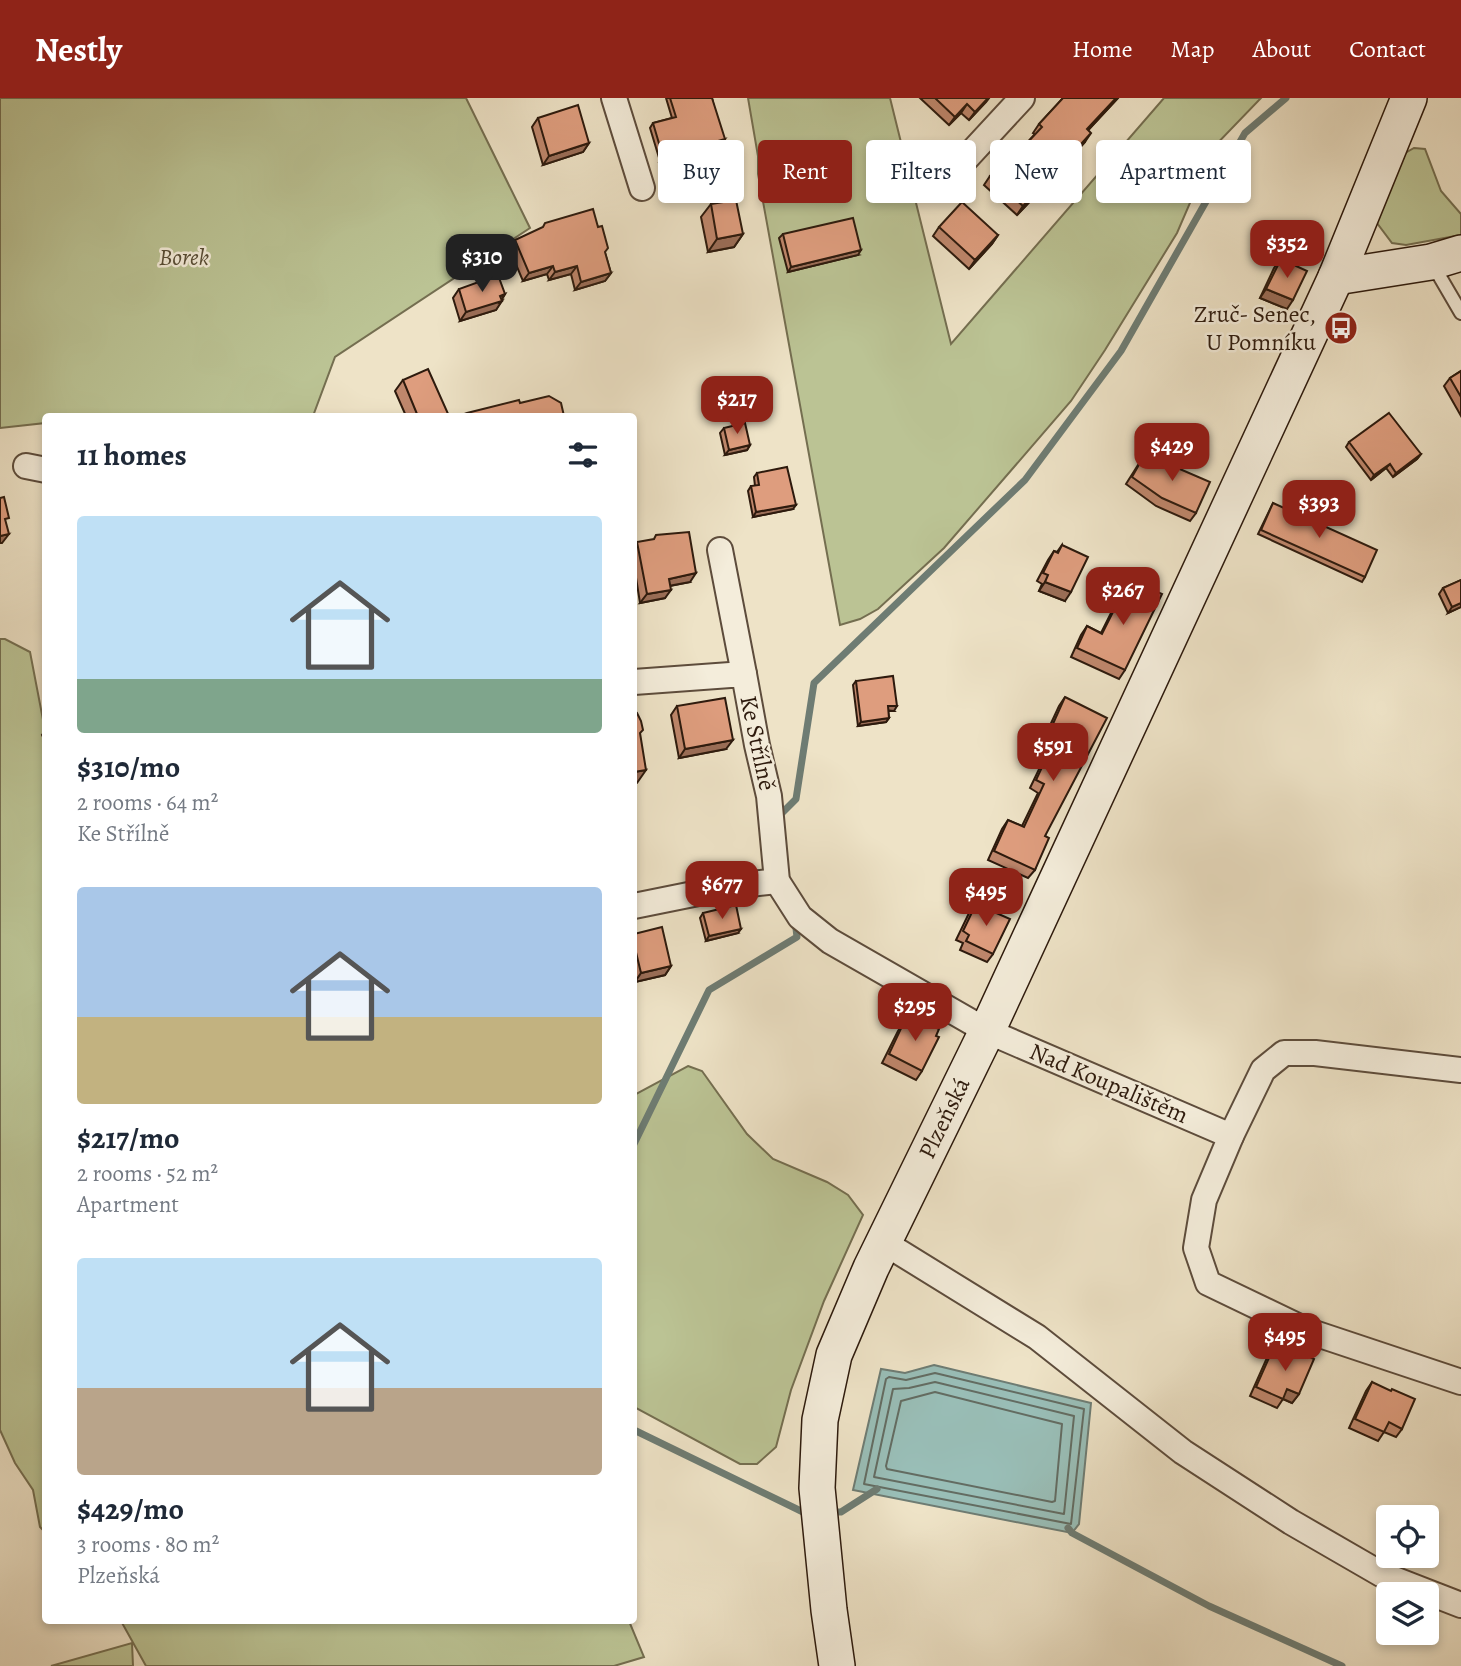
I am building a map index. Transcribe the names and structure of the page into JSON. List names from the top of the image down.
{
  "streets": {
    "main road": ["Plzeňská"],
    "street": ["Ke Střílně", "Nad Koupalištěm"]
  },
  "crossings": [
    ["Ke Střílně", "Nad Koupalištěm"],
    ["Ke Střílně", "Plzeňská"],
    ["Nad Koupalištěm", "Plzeňská"]
  ],
  "parks": ["Borek"],
  "places": {
    "bus stop": ["Zruč- Senec, U Pomníku"]
  },
  "page": {
    "header": "Nestly",
    "nav": [
      "Home",
      "Map",
      "About",
      "Contact"
    ],
    "chip": [
      "Buy",
      "Rent",
      "Filters",
      "New",
      "Apartment"
    ],
    "price": [
      "$352",
      "$310",
      "$217",
      "$429",
      "$393",
      "$267",
      "$591",
      "$677",
      "$495",
      "$295",
      "$495"
    ],
    "heading": "11 homes",
    "list": [
      {
        "name": "$310/mo",
        "note": "2 rooms · 64 m² · Ke Střílně"
      },
      {
        "name": "$217/mo",
        "note": "2 rooms · 52 m² · Apartment"
      },
      {
        "name": "$429/mo",
        "note": "3 rooms · 80 m² · Plzeňská"
      }
    ]
  }
}
